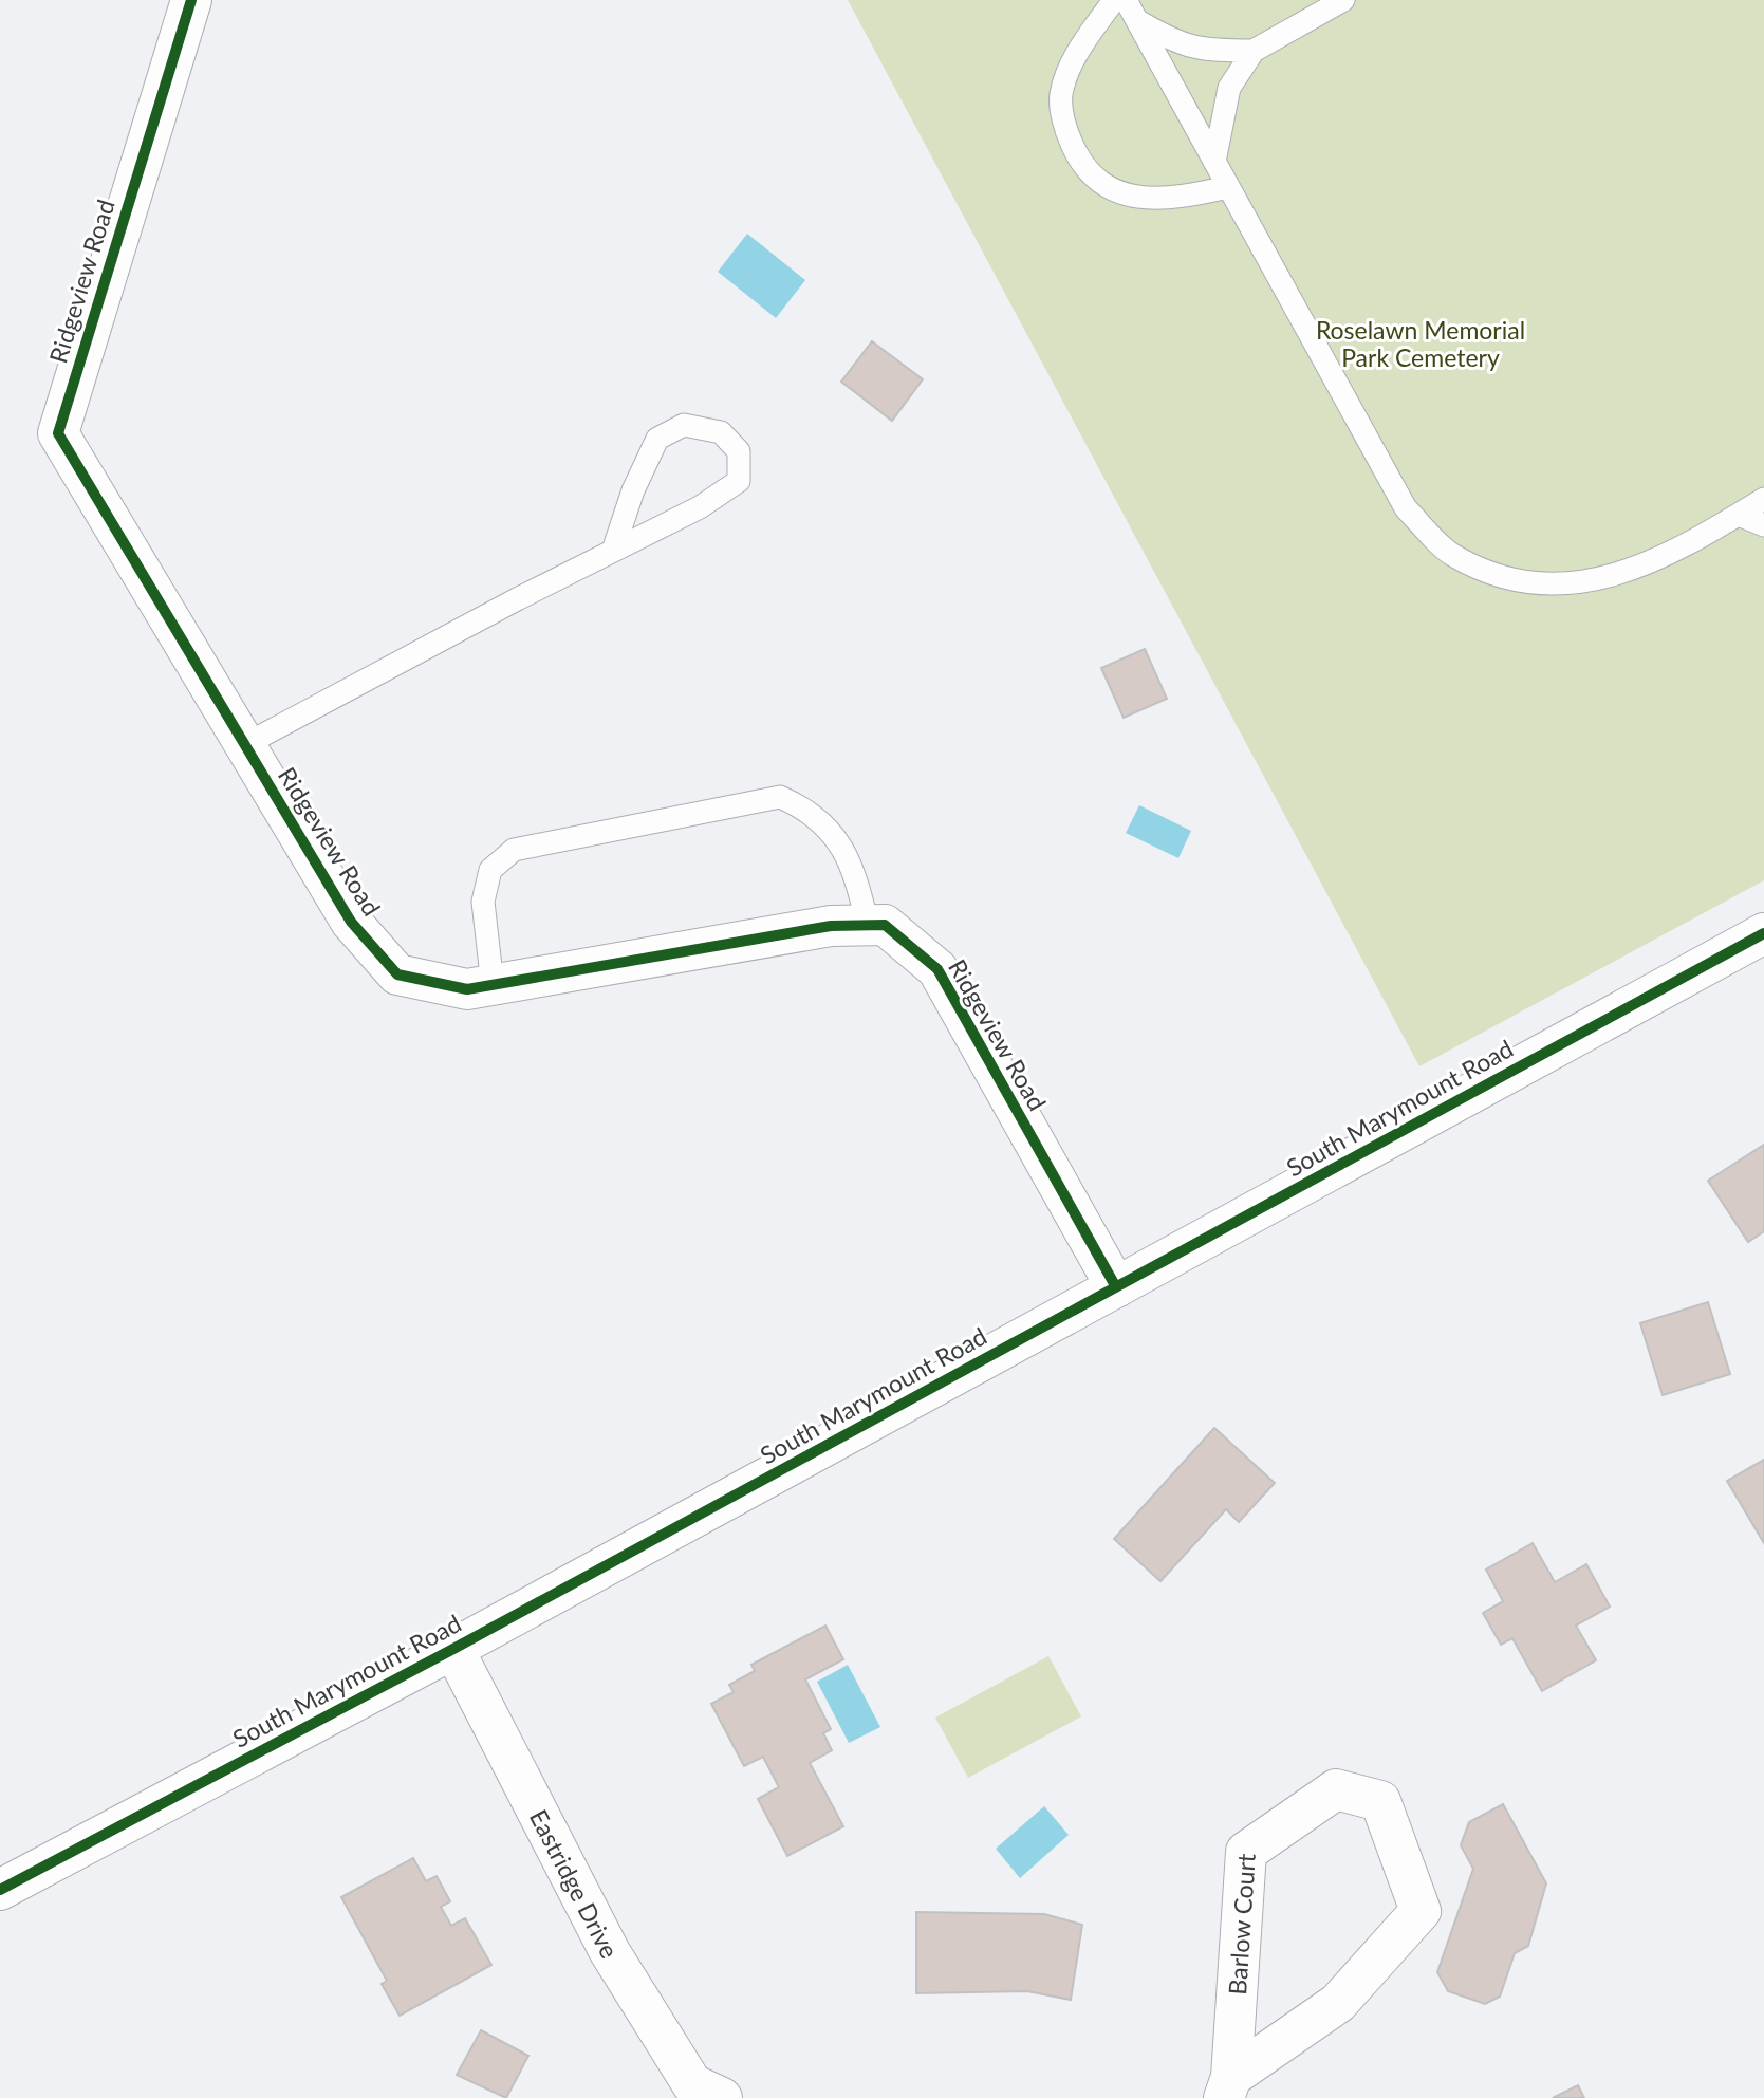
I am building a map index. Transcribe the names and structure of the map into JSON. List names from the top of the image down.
{
  "streets": {
    "street": [
      "Ridgeview Road",
      "South Marymount Road",
      "Eastridge Drive",
      "Barlow Court"
    ]
  },
  "crossings": [
    ["Ridgeview Road", "South Marymount Road"],
    ["South Marymount Road", "Eastridge Drive"]
  ],
  "parks": ["Roselawn Memorial Park Cemetery"]
}
